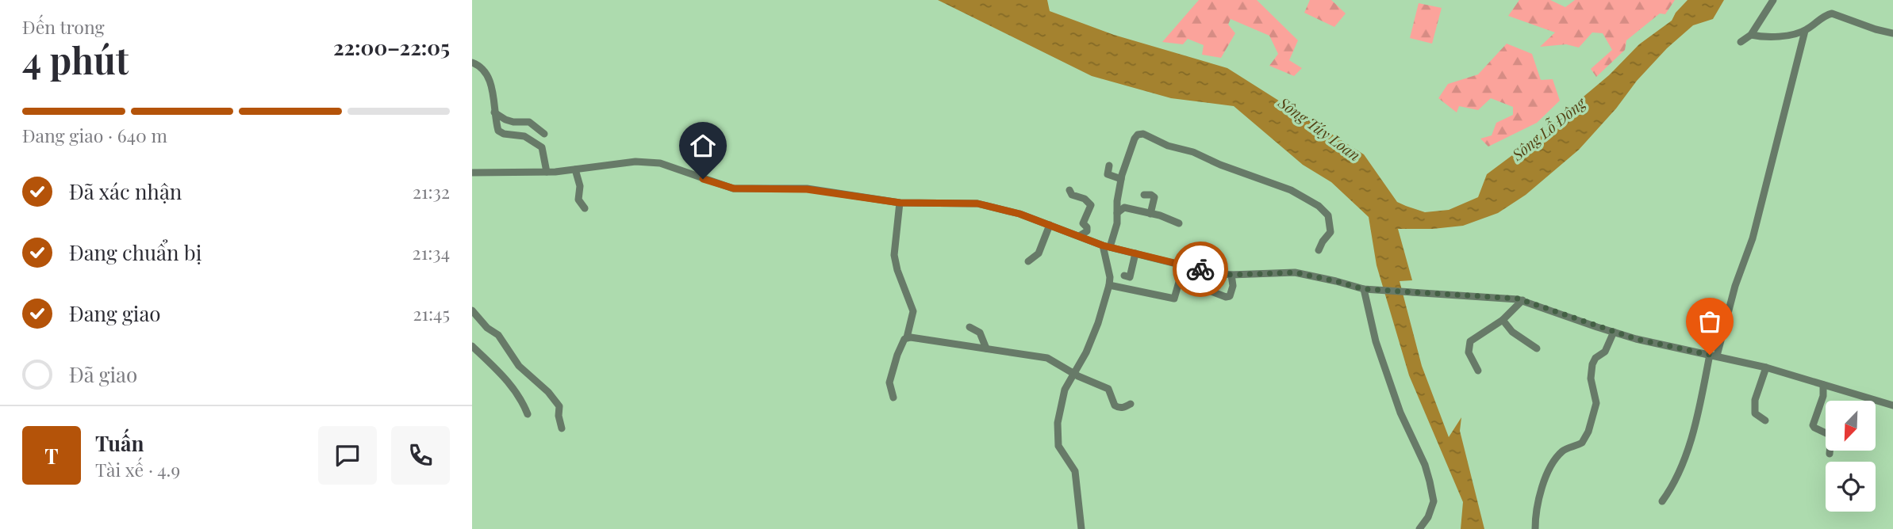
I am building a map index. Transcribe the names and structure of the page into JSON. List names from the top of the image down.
{
  "water": ["Sông Túy Loan", "Sông Lỗ Đông"],
  "north": "bottom left",
  "page": {
    "heading": ["4 phút", "Đến trong", "22:00–22:05"],
    "panel": ["Tuấn", "Tài xế · 4.9"],
    "bar": "Đang giao · 640 m",
    "list": [
      ["Đã xác nhận", "21:32"],
      ["Đang chuẩn bị", "21:34"],
      ["Đang giao", "21:45"],
      "Đã giao"
    ],
    "round": "T"
  }
}
